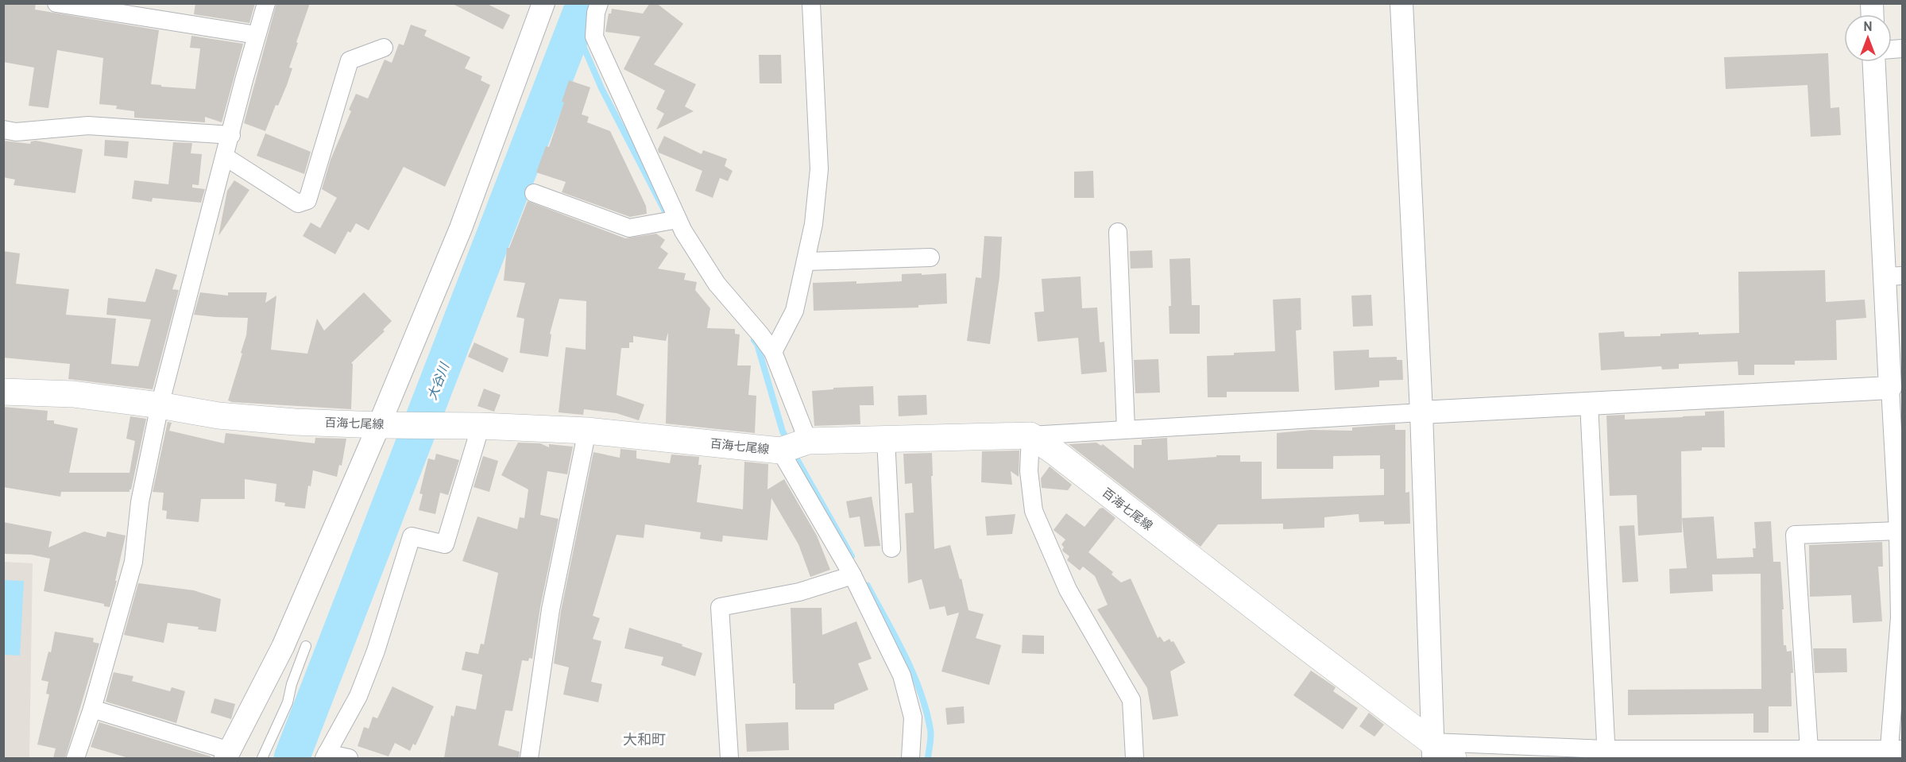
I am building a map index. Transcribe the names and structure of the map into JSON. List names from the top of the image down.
{
  "streets": {
    "main road": ["百海七尾線"]
  },
  "districts": ["大和町"],
  "water": ["大谷川"],
  "north": "top"
}
